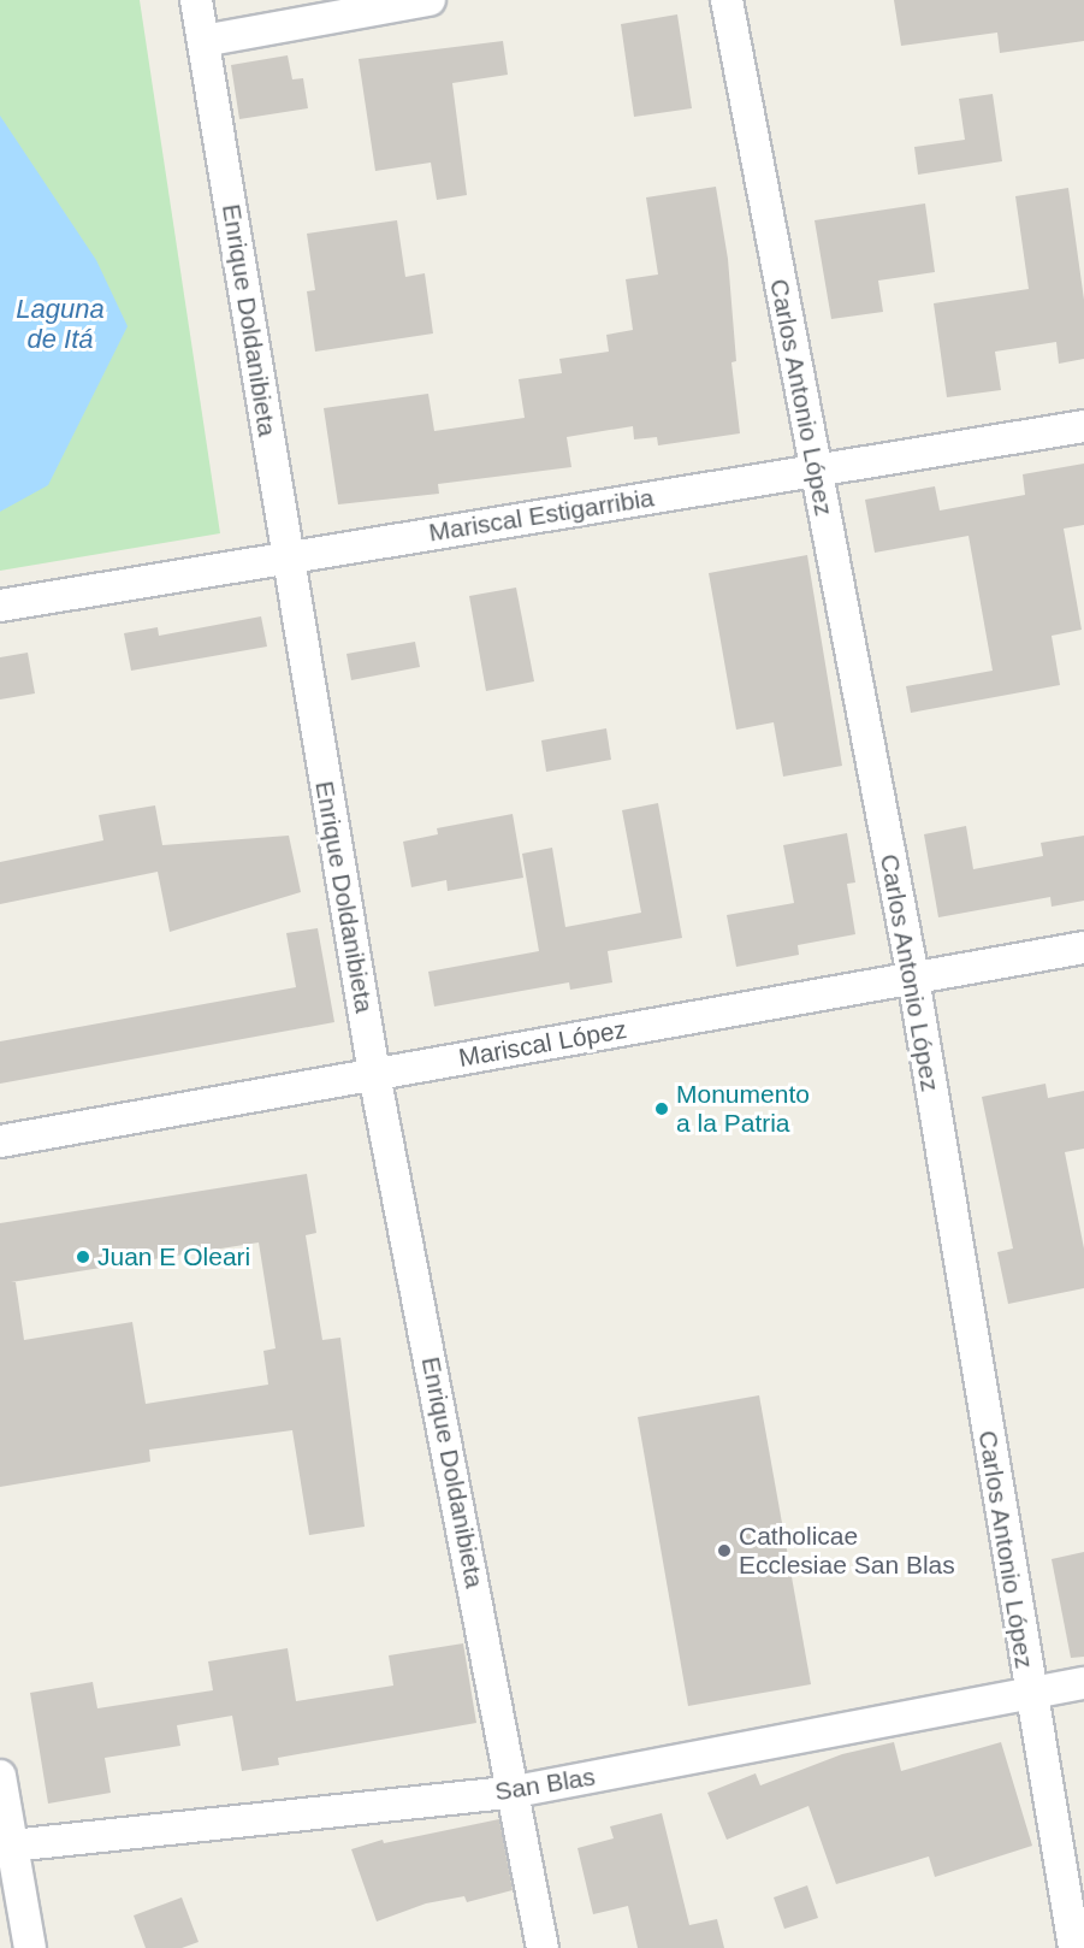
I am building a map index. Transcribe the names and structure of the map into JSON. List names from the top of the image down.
{
  "streets": {
    "street": [
      "Enrique Doldanibieta",
      "Carlos Antonio López",
      "Mariscal Estigarribia",
      "Mariscal López",
      "San Blas"
    ]
  },
  "crossings": [
    ["Enrique Doldanibieta", "Mariscal Estigarribia"],
    ["Enrique Doldanibieta", "Mariscal López"],
    ["Enrique Doldanibieta", "San Blas"],
    ["Carlos Antonio López", "Mariscal Estigarribia"],
    ["Carlos Antonio López", "Mariscal López"],
    ["Carlos Antonio López", "San Blas"]
  ],
  "water": ["Laguna de Itá"],
  "places": ["Monumento a la Patria", "Juan E Oleari", "Catholicae Ecclesiae San Blas"]
}
